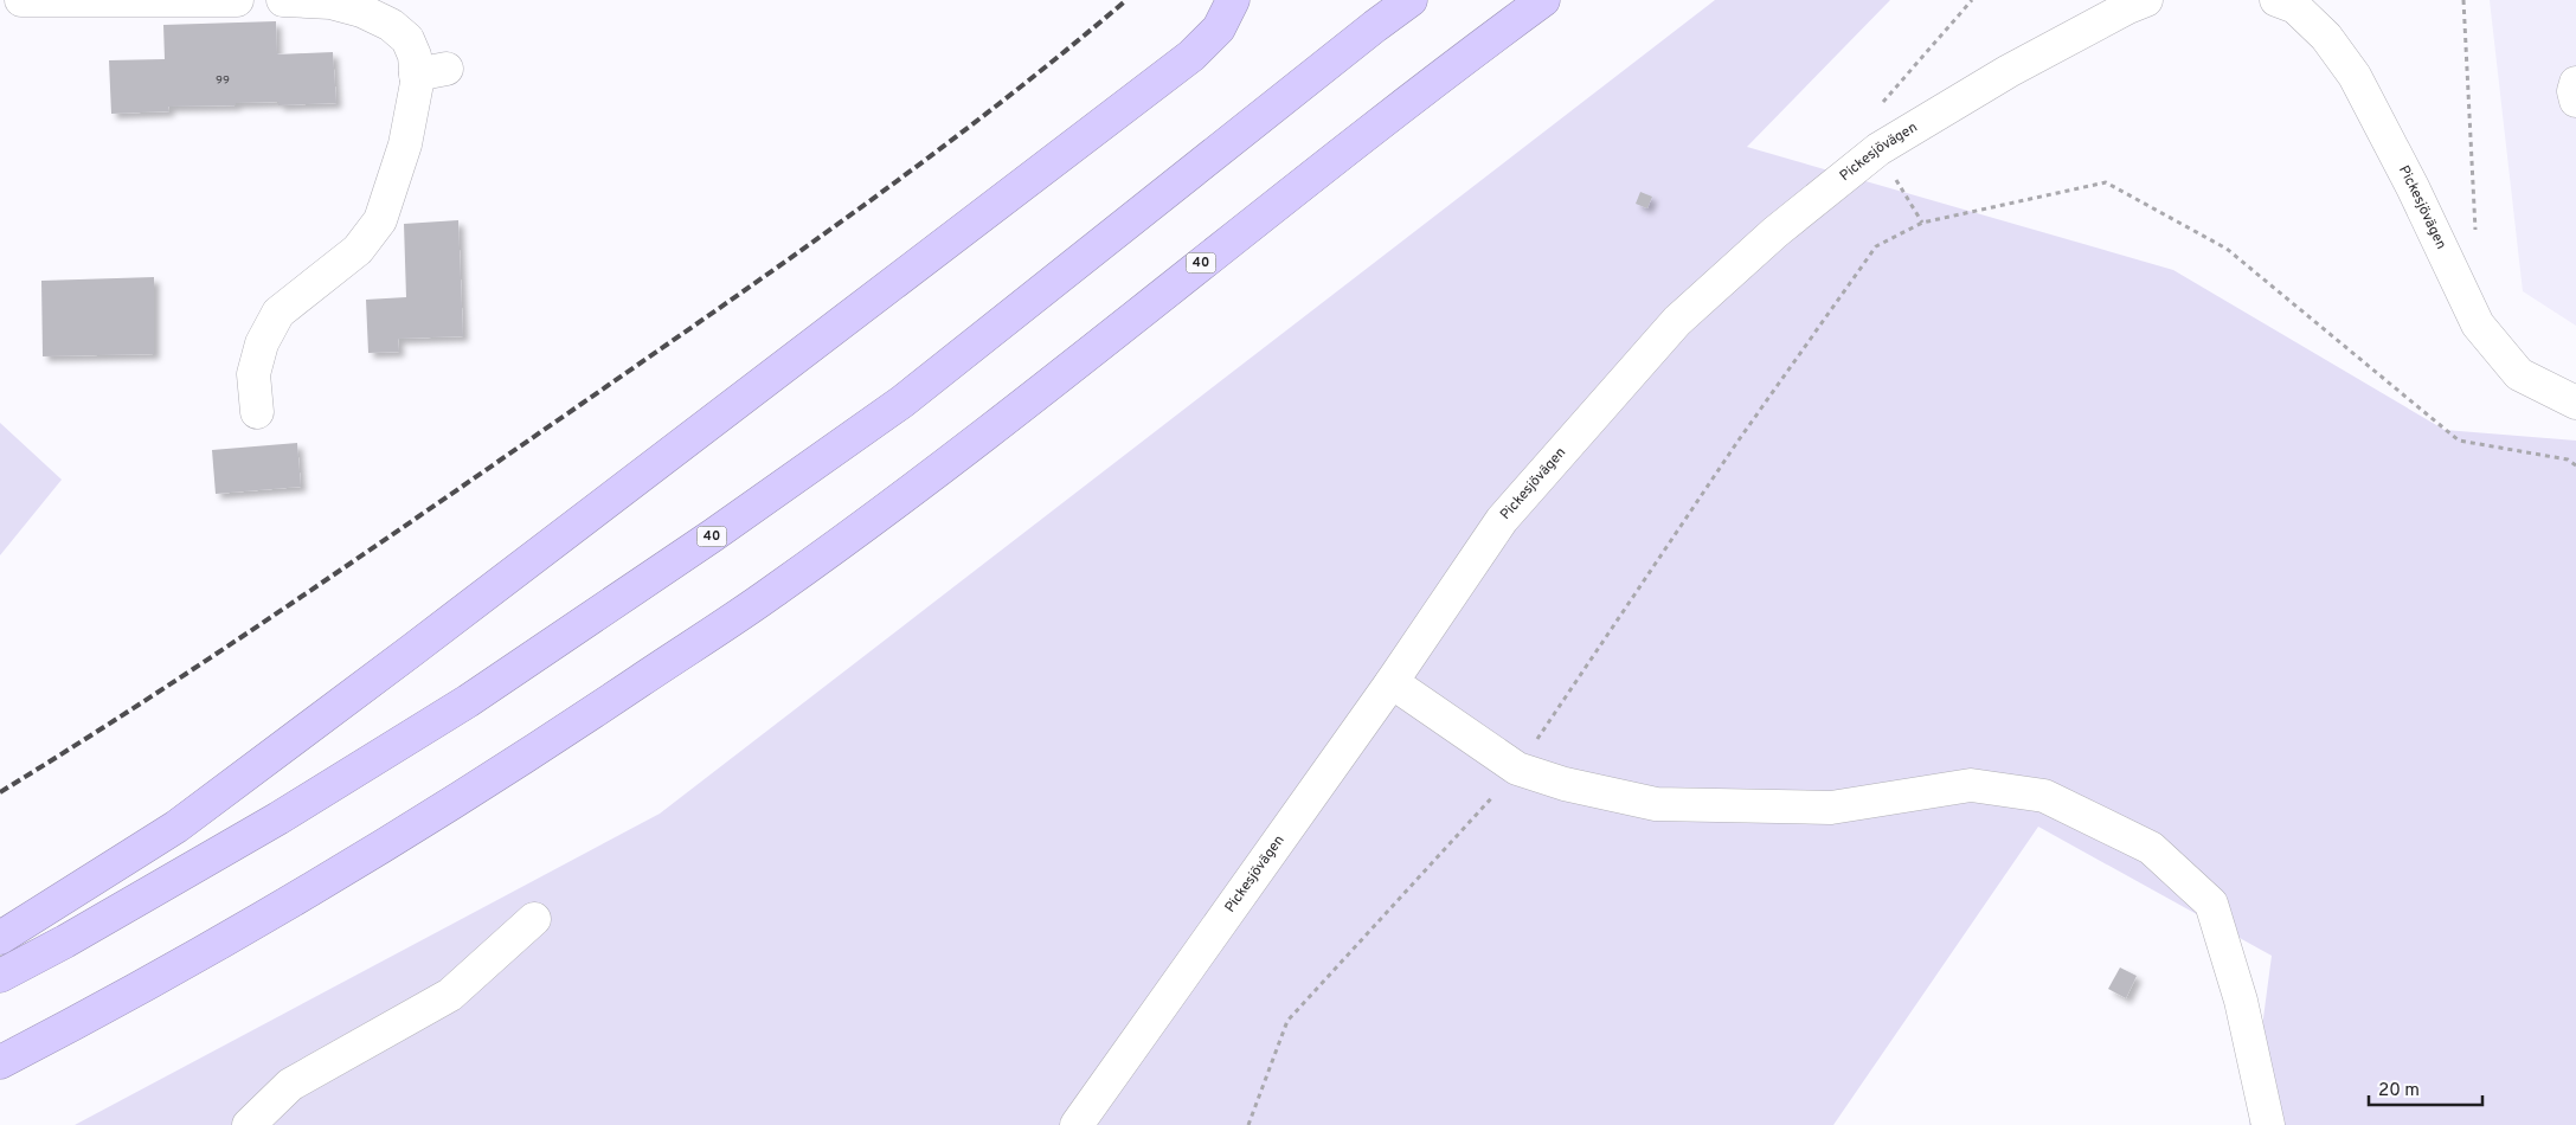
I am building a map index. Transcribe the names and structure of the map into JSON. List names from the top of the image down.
{
  "streets": {
    "highway": ["40"],
    "street": ["Pickesjövägen"]
  },
  "house_numbers": ["99"],
  "scale_bar": "20 m"
}
